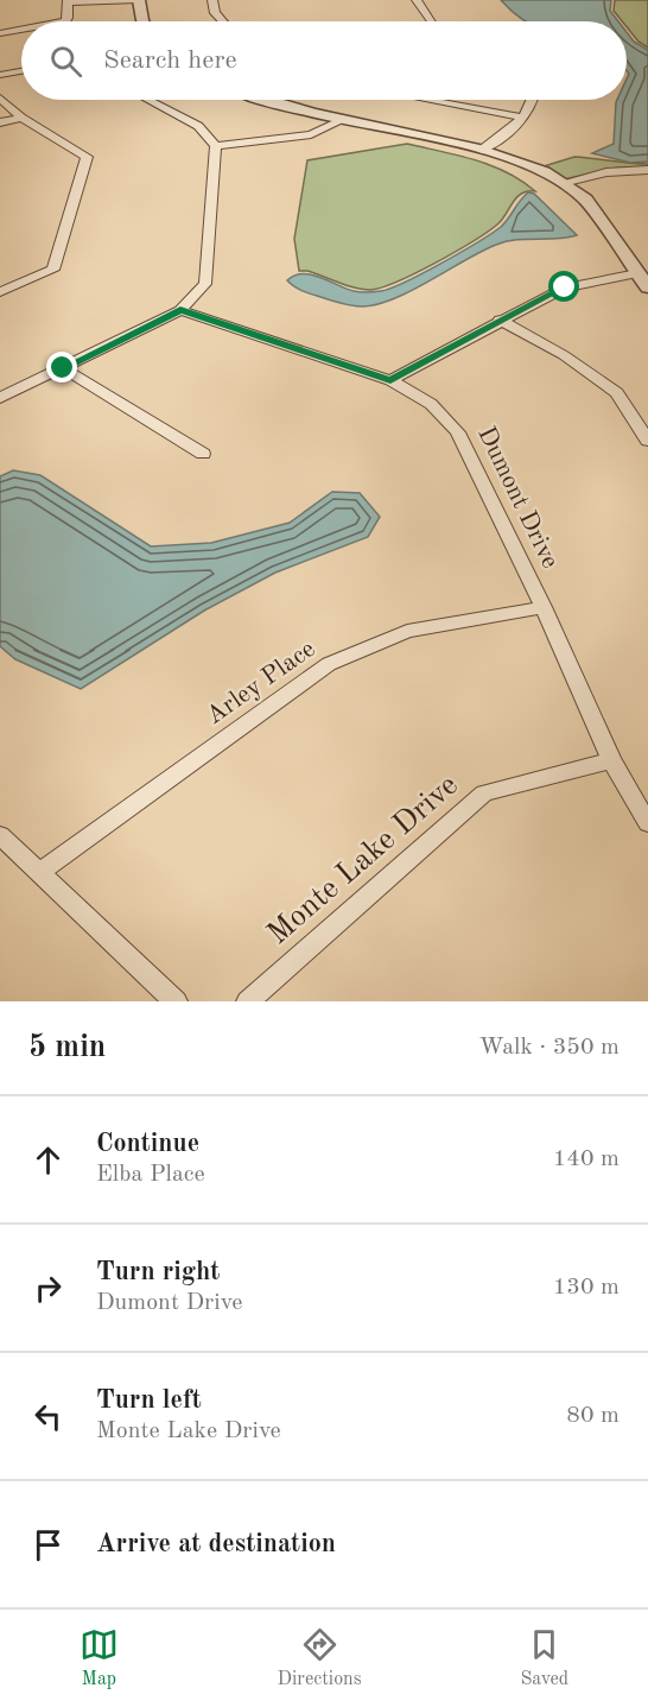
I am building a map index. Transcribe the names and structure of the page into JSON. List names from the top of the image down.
{
  "streets": {
    "street": ["Dumont Drive", "Arley Place", "Monte Lake Drive"]
  },
  "crossings": [
    ["Dumont Drive", "Arley Place"],
    ["Dumont Drive", "Monte Lake Drive"]
  ],
  "page": {
    "search": "Search here",
    "heading": ["5 min", "Walk · 350 m"],
    "list": [
      ["Continue", "Elba Place", "140 m"],
      ["Turn right", "Dumont Drive", "130 m"],
      ["Turn left", "Monte Lake Drive", "80 m"],
      "Arrive at destination"
    ],
    "nav": ["Map", "Directions", "Saved"]
  }
}
